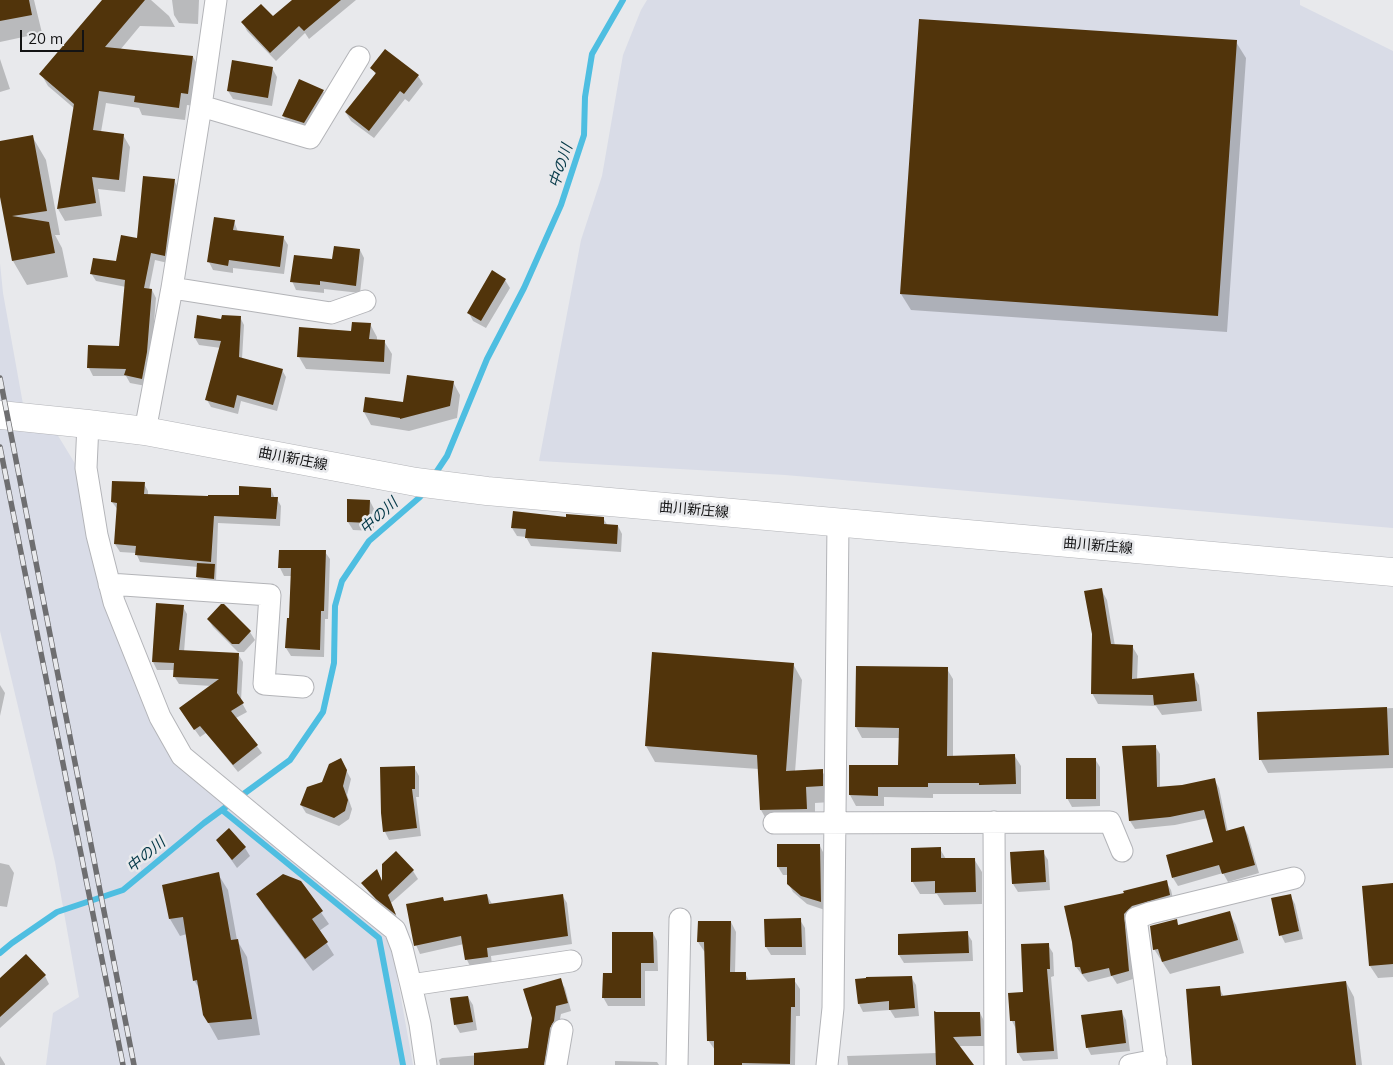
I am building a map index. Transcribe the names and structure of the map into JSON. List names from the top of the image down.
{
  "streets": {
    "main road": ["曲川新庄線"]
  },
  "water": ["中の川"],
  "scale_bar": "20 m"
}
